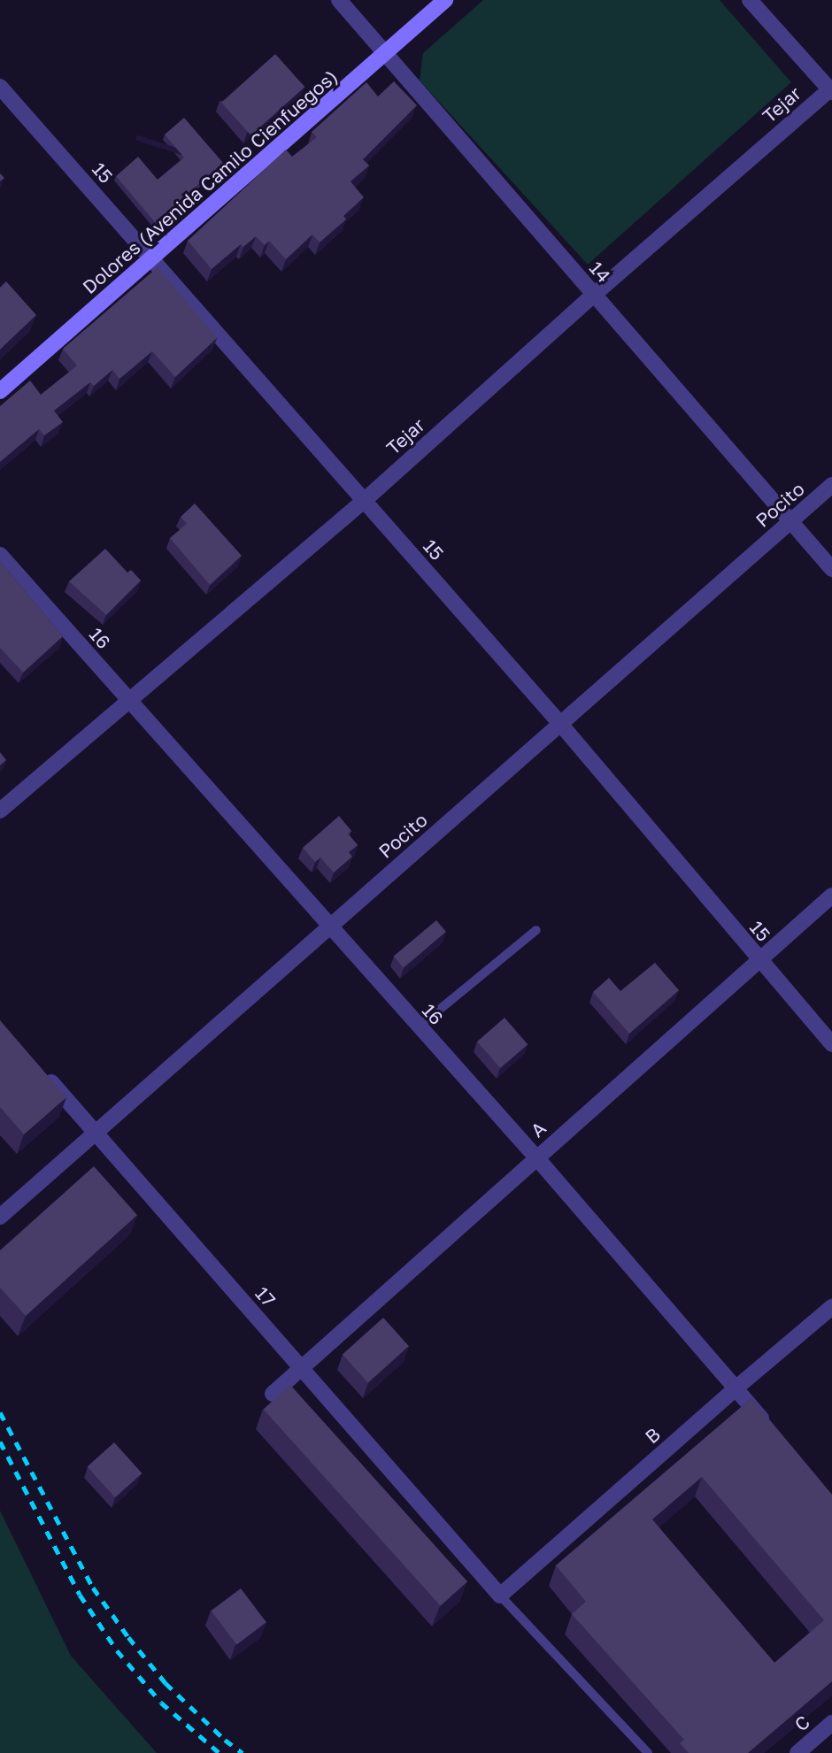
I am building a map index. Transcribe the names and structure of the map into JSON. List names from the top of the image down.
{
  "streets": {
    "main road": ["Dolores (Avenida Camilo Cienfuegos)"],
    "street": [
      "Tejar",
      "15",
      "14",
      "Pocito",
      "16",
      "A",
      "17",
      "B",
      "C"
    ]
  },
  "crossings": [
    ["Tejar", "15"],
    ["Tejar", "14"],
    ["Tejar", "16"],
    ["15", "Dolores (Avenida Camilo Cienfuegos)"],
    ["15", "Pocito"],
    ["15", "A"],
    ["Dolores (Avenida Camilo Cienfuegos)", "14"],
    ["14", "Pocito"],
    ["Pocito", "16"],
    ["Pocito", "17"],
    ["16", "A"],
    ["16", "B"],
    ["A", "17"],
    ["17", "B"]
  ]
}
